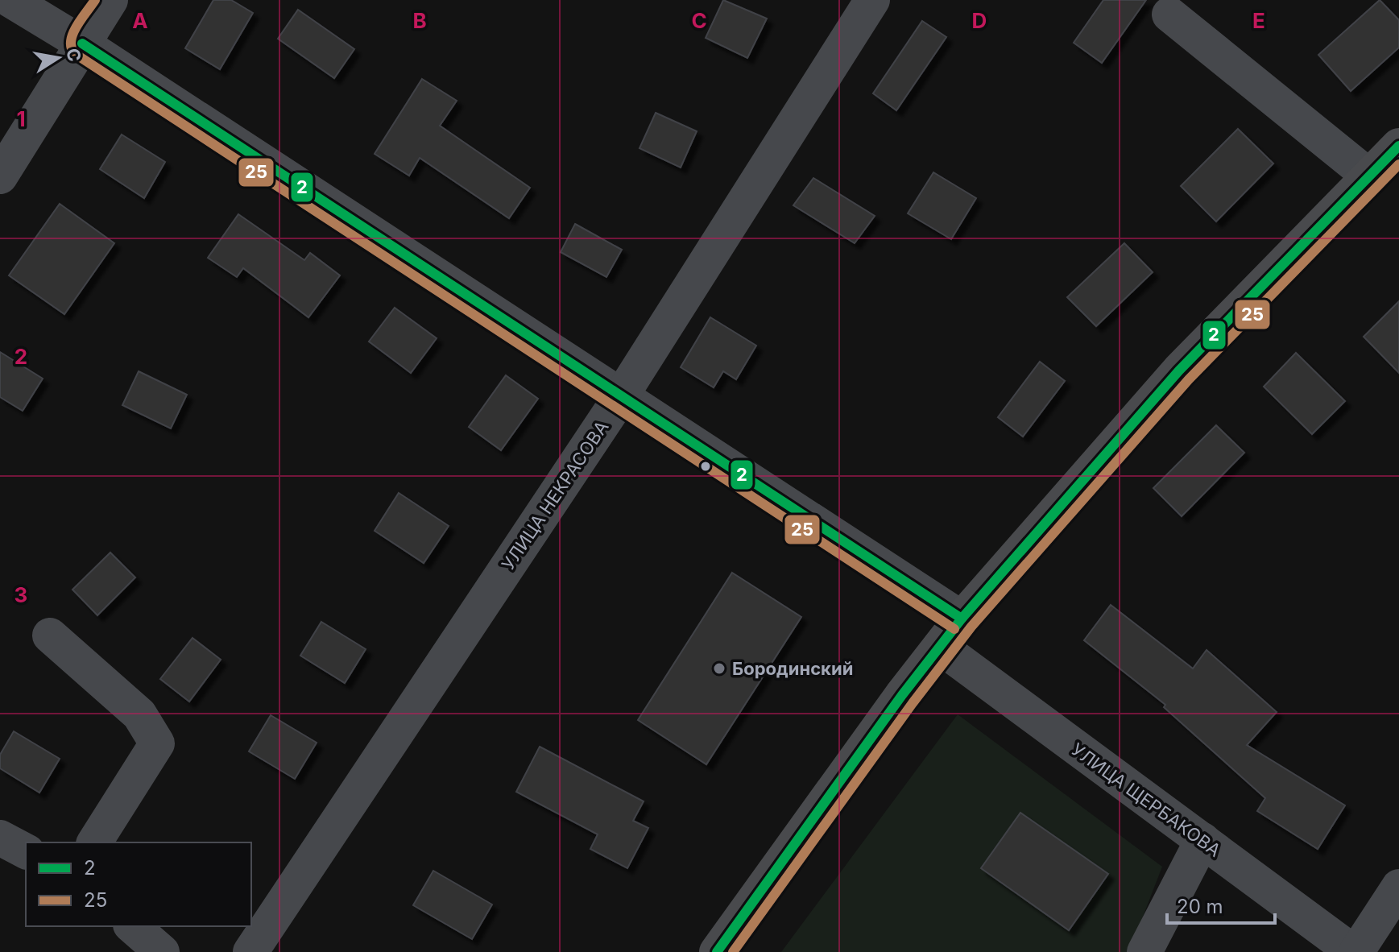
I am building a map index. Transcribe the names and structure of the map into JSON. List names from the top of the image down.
{
  "streets": {
    "street": ["УЛИЦА НЕКРАСОВА", "УЛИЦА ЩЕРБАКОВА"]
  },
  "places": ["Бородинский"],
  "lines": ["transit line 25", "transit line 2"],
  "legend": ["2", "25"],
  "scale_bar": "20 m",
  "north": "right",
  "grid": {
    "columns": [
      "A",
      "B",
      "C",
      "D",
      "E"
    ],
    "rows": ["1", "2", "3"]
  }
}
